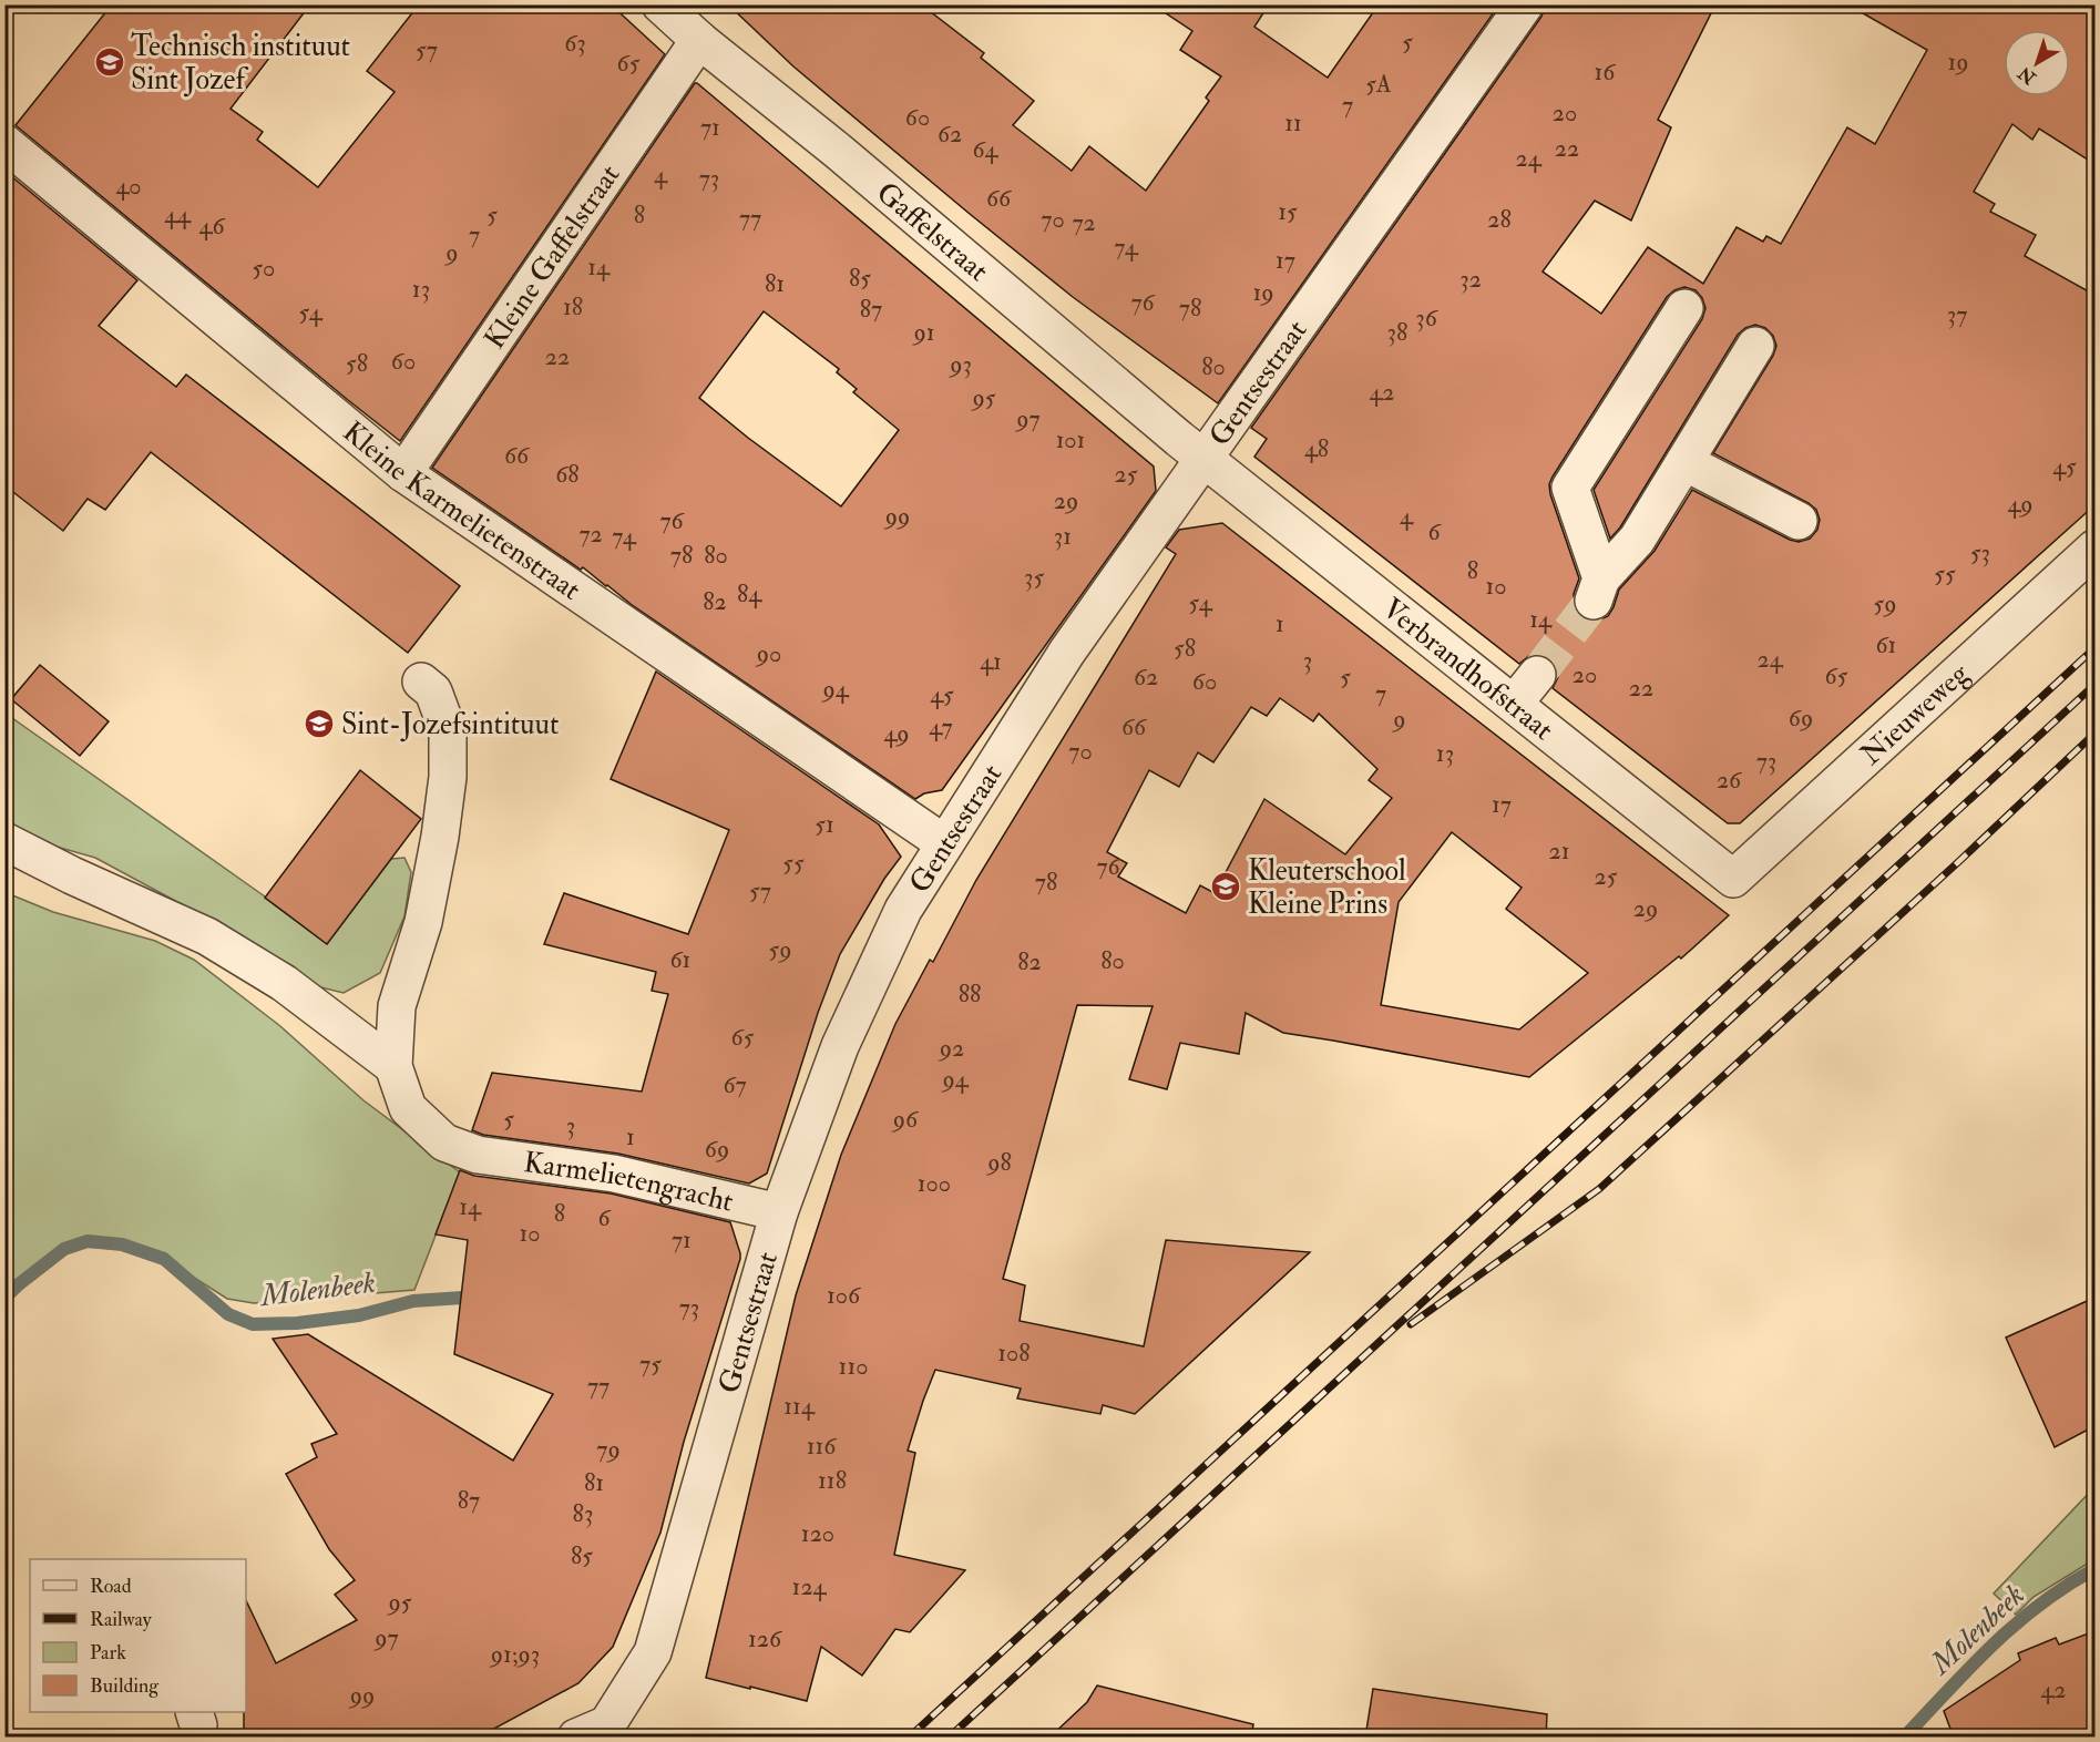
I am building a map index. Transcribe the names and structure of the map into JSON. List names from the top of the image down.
{
  "streets": {
    "street": [
      "Gaffelstraat",
      "Kleine Gaffelstraat",
      "Gentsestraat",
      "Kleine Karmelietenstraat",
      "Verbrandhofstraat",
      "Nieuweweg",
      "Karmelietengracht"
    ]
  },
  "crossings": [
    ["Gaffelstraat", "Kleine Gaffelstraat"],
    ["Gaffelstraat", "Gentsestraat"],
    ["Gaffelstraat", "Verbrandhofstraat"],
    ["Kleine Gaffelstraat", "Kleine Karmelietenstraat"],
    ["Gentsestraat", "Kleine Karmelietenstraat"],
    ["Gentsestraat", "Verbrandhofstraat"],
    ["Gentsestraat", "Karmelietengracht"],
    ["Verbrandhofstraat", "Nieuweweg"]
  ],
  "water": ["Molenbeek"],
  "places": {
    "school or university": ["Technisch instituut Sint Jozef", "Sint-Jozefsintituut", "Kleuterschool Kleine Prins"]
  },
  "house_numbers": [
    "5",
    "63",
    "57",
    "19",
    "65",
    "16",
    "5A",
    "7",
    "20",
    "60",
    "11",
    "71",
    "62",
    "22",
    "64",
    "24",
    "4",
    "73",
    "40",
    "66",
    "15",
    "44",
    "5",
    "8",
    "77",
    "70",
    "28",
    "72",
    "46",
    "7",
    "74",
    "9",
    "17",
    "14",
    "50",
    "85",
    "32",
    "81",
    "13",
    "19",
    "76",
    "18",
    "78",
    "87",
    "54",
    "37",
    "36",
    "91",
    "38",
    "22",
    "60",
    "58",
    "93",
    "80",
    "42",
    "95",
    "97",
    "101",
    "48",
    "66",
    "45",
    "68",
    "25",
    "29",
    "49",
    "99",
    "4",
    "76",
    "6",
    "72",
    "74",
    "31",
    "53",
    "78",
    "80",
    "8",
    "55",
    "35",
    "10",
    "84",
    "82",
    "54",
    "59",
    "14",
    "1",
    "61",
    "58",
    "90",
    "24",
    "3",
    "41",
    "20",
    "65",
    "62",
    "5",
    "60",
    "22",
    "94",
    "7",
    "45",
    "69",
    "9",
    "47",
    "66",
    "49",
    "70",
    "13",
    "73",
    "26",
    "17",
    "51",
    "21",
    "55",
    "76",
    "25",
    "78",
    "57",
    "29",
    "59",
    "61",
    "80",
    "82",
    "88",
    "65",
    "92",
    "94",
    "67",
    "5",
    "96",
    "3",
    "1",
    "69",
    "98",
    "100",
    "14",
    "8",
    "6",
    "10",
    "71",
    "106",
    "73",
    "108",
    "75",
    "110",
    "77",
    "114",
    "116",
    "79",
    "118",
    "81",
    "87",
    "83",
    "120",
    "85",
    "124",
    "95",
    "97",
    "126",
    "91;93",
    "42",
    "99"
  ],
  "legend": [
    "Road",
    "Railway",
    "Park",
    "Building"
  ],
  "north": "bottom left"
}
